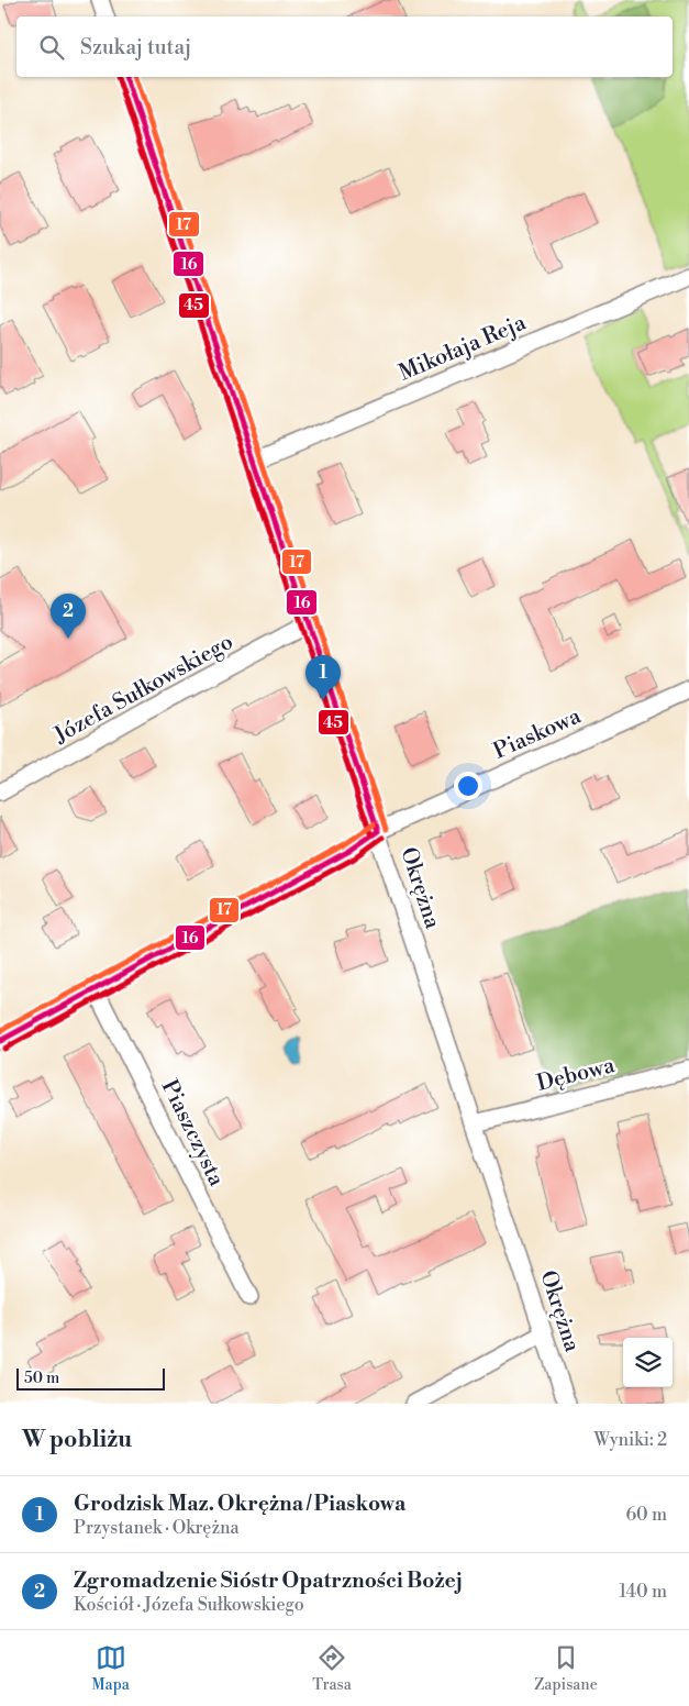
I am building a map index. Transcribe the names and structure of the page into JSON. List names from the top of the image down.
{
  "streets": {
    "street": [
      "Mikołaja Reja",
      "Józefa Sułkowskiego",
      "Piaskowa",
      "Okrężna",
      "Dębowa",
      "Piaszczysta"
    ]
  },
  "crossings": [
    ["Mikołaja Reja", "Okrężna"],
    ["Józefa Sułkowskiego", "Okrężna"],
    ["Piaskowa", "Okrężna"],
    ["Piaskowa", "Piaszczysta"],
    ["Okrężna", "Dębowa"]
  ],
  "lines": ["transit line 16", "transit line 45", "transit line 17"],
  "scale_bar": "50 m",
  "page": {
    "search": "Szukaj tutaj",
    "pins": ["2", "1"],
    "scale": "50 m",
    "heading": ["W pobliżu", "Wyniki: 2"],
    "list": [
      {
        "mark": "1",
        "name": "Grodzisk Maz. Okrężna / Piaskowa",
        "note": "Przystanek · Okrężna",
        "value": "60 m"
      },
      {
        "mark": "2",
        "name": "Zgromadzenie Sióstr Opatrzności Bożej",
        "note": "Kościół · Józefa Sułkowskiego",
        "value": "140 m"
      }
    ],
    "nav": ["Mapa", "Trasa", "Zapisane"]
  }
}
